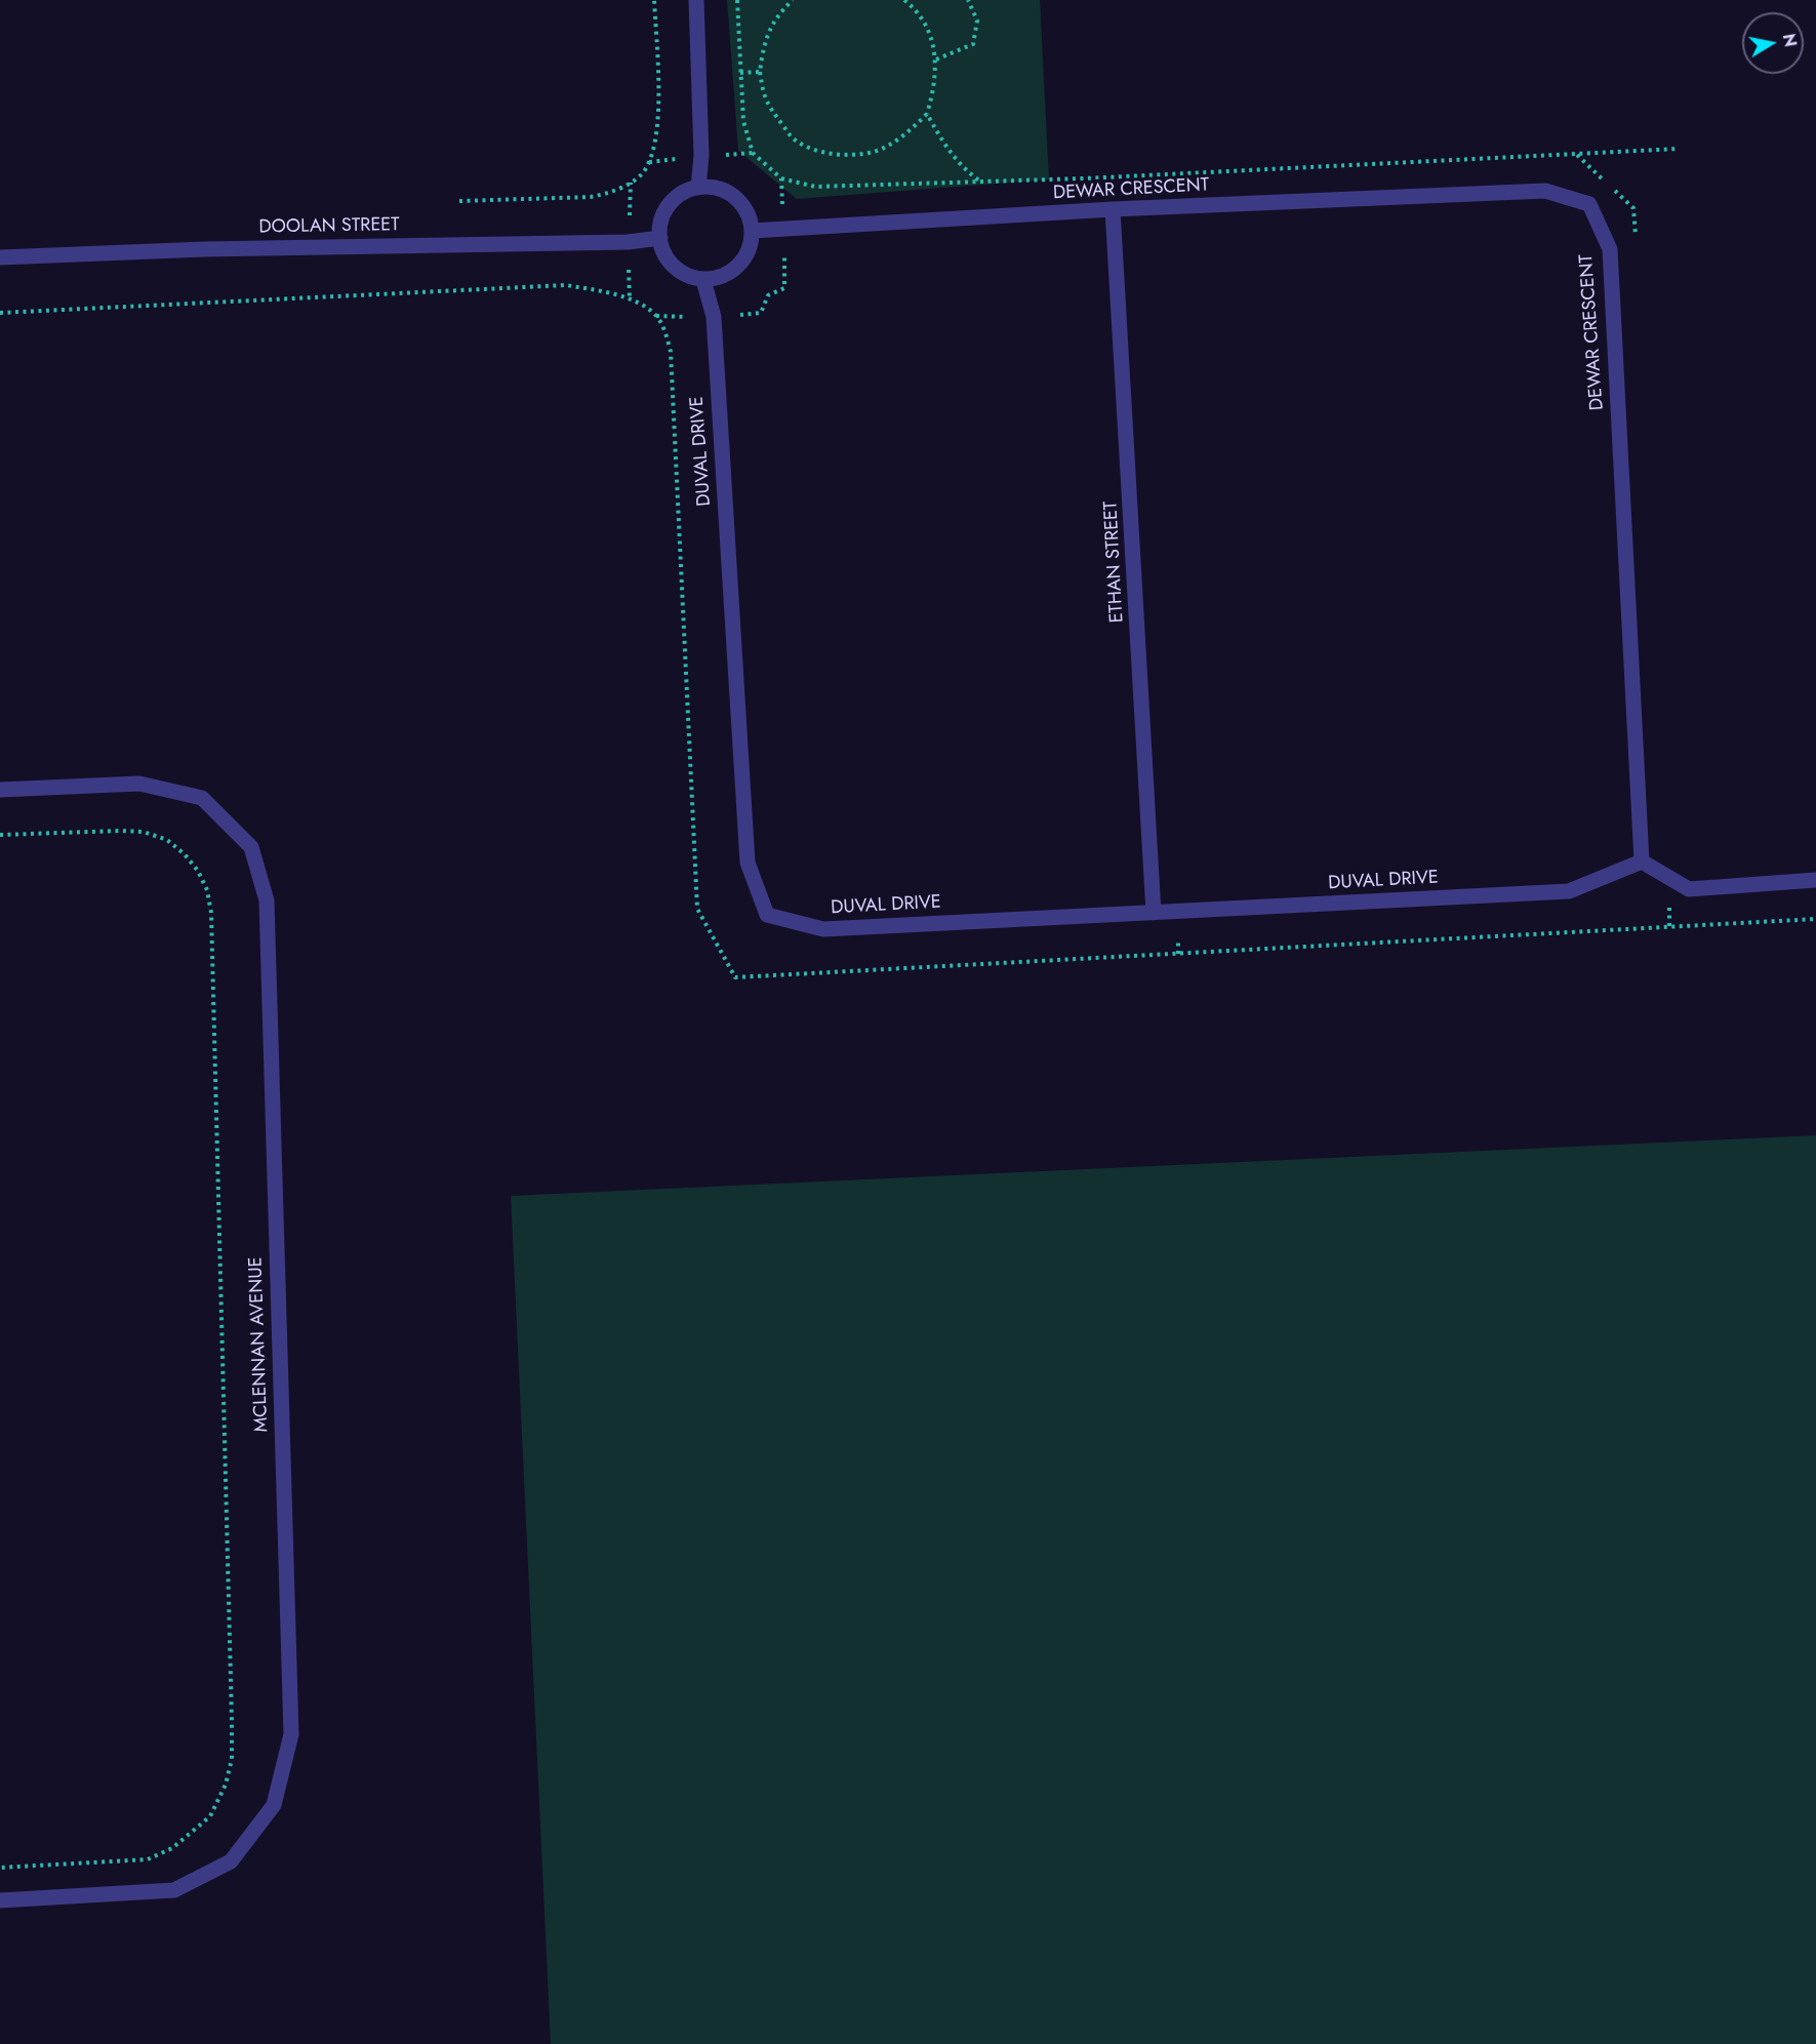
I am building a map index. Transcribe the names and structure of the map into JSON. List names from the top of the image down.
{
  "streets": {
    "street": [
      "DEWAR CRESCENT",
      "DOOLAN STREET",
      "DUVAL DRIVE",
      "ETHAN STREET",
      "MCLENNAN AVENUE"
    ]
  },
  "crossings": [
    ["DEWAR CRESCENT", "DOOLAN STREET"],
    ["DEWAR CRESCENT", "DUVAL DRIVE"],
    ["DEWAR CRESCENT", "ETHAN STREET"],
    ["DOOLAN STREET", "DUVAL DRIVE"],
    ["DUVAL DRIVE", "ETHAN STREET"]
  ],
  "north": "right"
}
